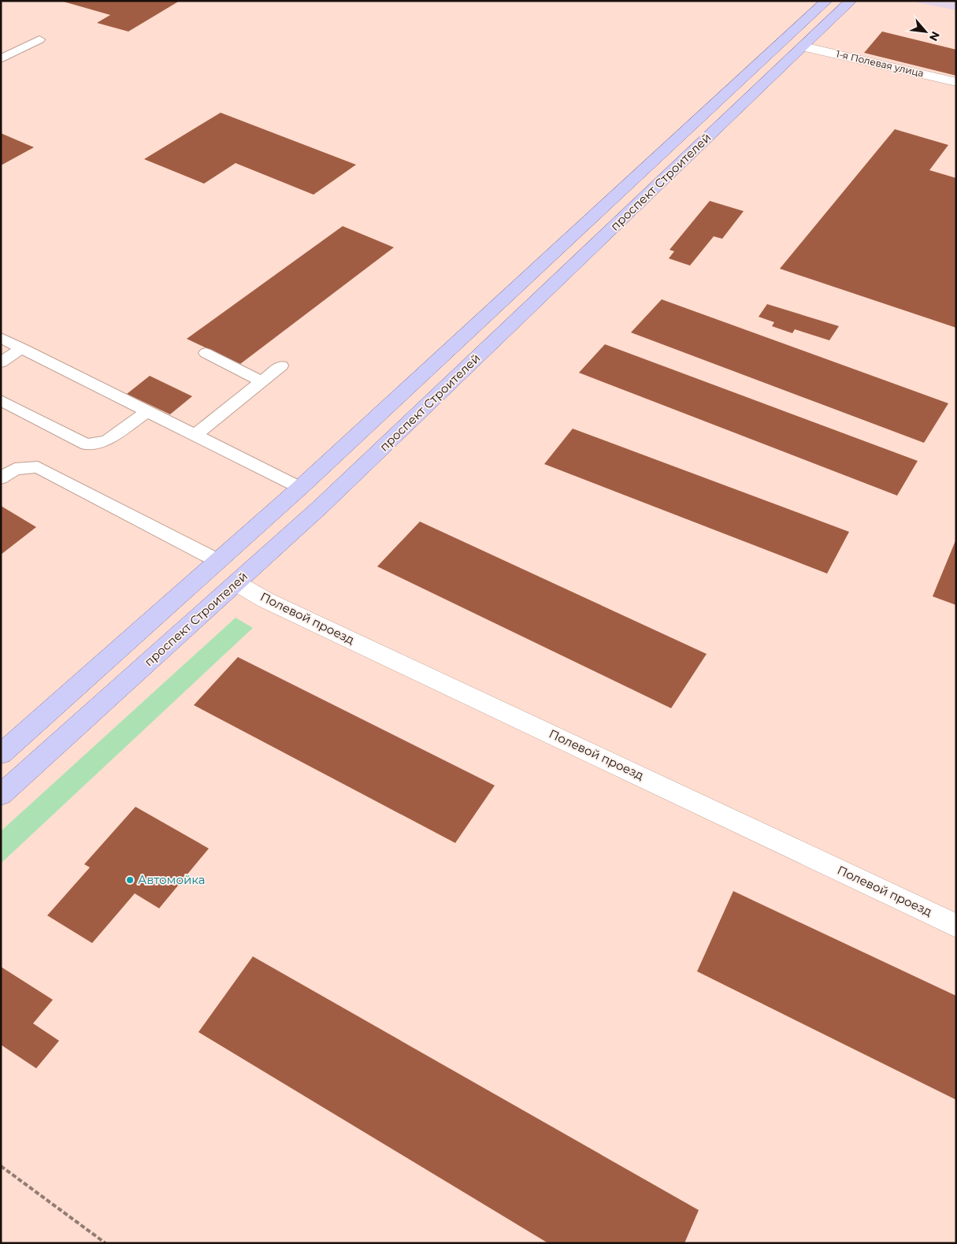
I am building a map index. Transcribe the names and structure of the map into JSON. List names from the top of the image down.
{
  "streets": {
    "main road": ["проспект Строителей"],
    "street": ["1-я Полевая улица", "Полевой проезд"]
  },
  "crossings": [
    ["1-я Полевая улица", "проспект Строителей"],
    ["проспект Строителей", "Полевой проезд"]
  ],
  "places": ["Автомойка"],
  "north": "bottom right"
}
